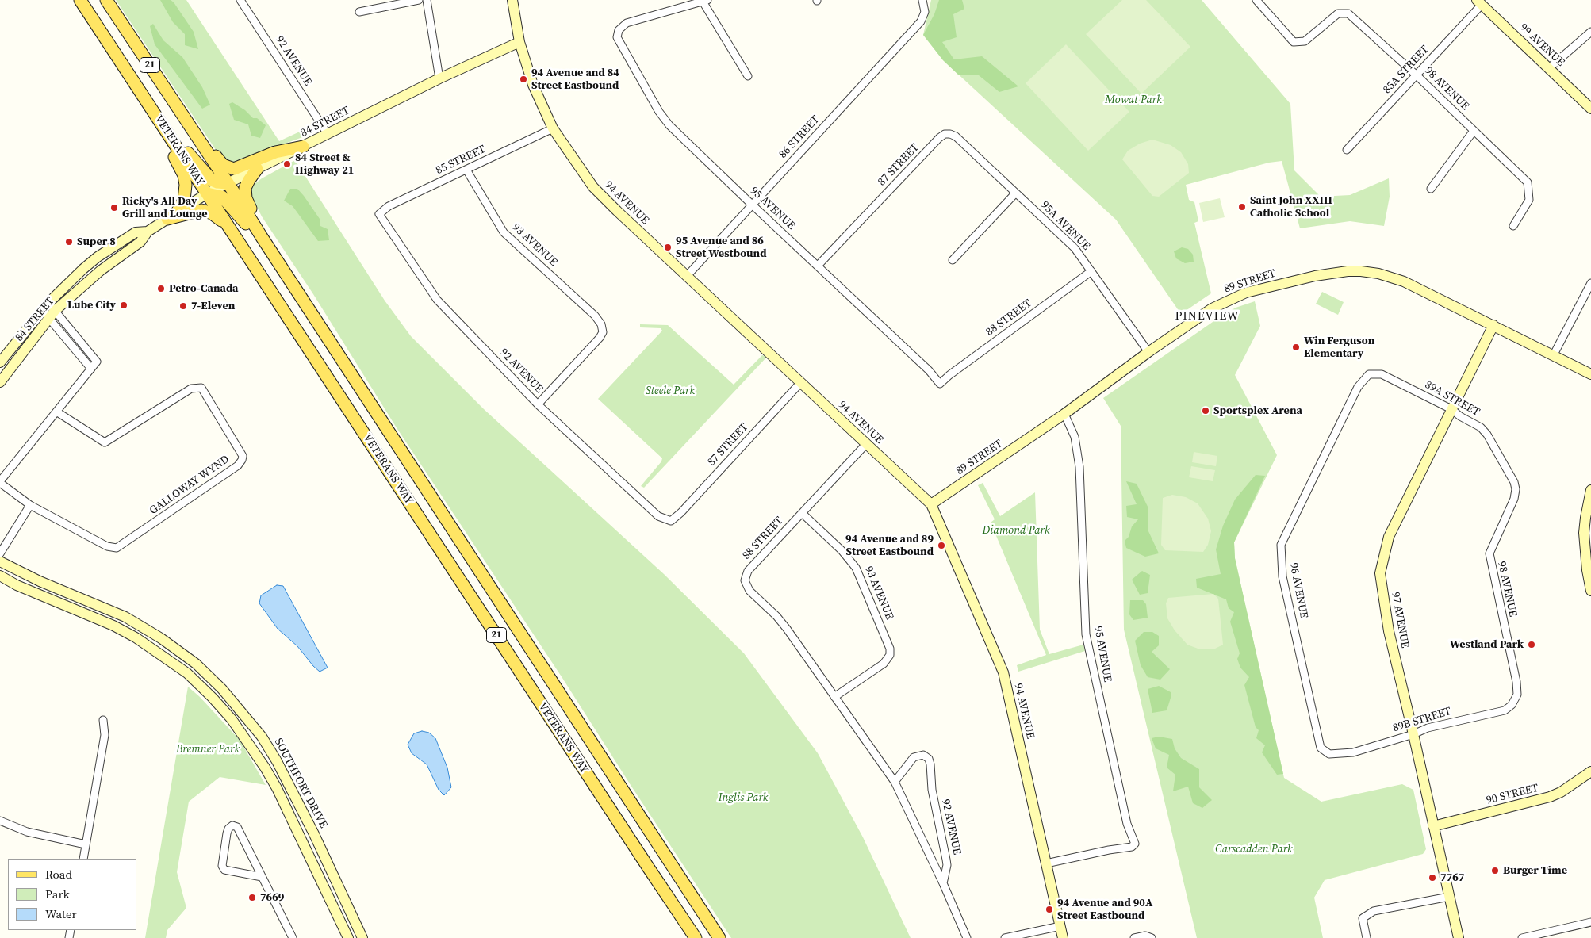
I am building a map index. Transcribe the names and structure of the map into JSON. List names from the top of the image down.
{
  "streets": {
    "main road": ["21", "VETERANS WAY"],
    "street": [
      "99 AVENUE",
      "92 AVENUE",
      "85A STREET",
      "98 AVENUE",
      "84 STREET",
      "86 STREET",
      "85 STREET",
      "87 STREET",
      "94 AVENUE",
      "95 AVENUE",
      "95A AVENUE",
      "93 AVENUE",
      "89 STREET",
      "88 STREET",
      "89A STREET",
      "GALLOWAY WYND",
      "96 AVENUE",
      "97 AVENUE",
      "89B STREET",
      "SOUTHFORT DRIVE",
      "90 STREET"
    ]
  },
  "crossings": [
    ["99 AVENUE", "85A STREET"],
    ["92 AVENUE", "84 STREET"],
    ["92 AVENUE", "85 STREET"],
    ["92 AVENUE", "87 STREET"],
    ["92 AVENUE", "93 AVENUE"],
    ["85A STREET", "98 AVENUE"],
    ["98 AVENUE", "89A STREET"],
    ["98 AVENUE", "89B STREET"],
    ["84 STREET", "VETERANS WAY"],
    ["84 STREET", "94 AVENUE"],
    ["84 STREET", "GALLOWAY WYND"],
    ["86 STREET", "94 AVENUE"],
    ["86 STREET", "95 AVENUE"],
    ["85 STREET", "94 AVENUE"],
    ["85 STREET", "93 AVENUE"],
    ["87 STREET", "94 AVENUE"],
    ["87 STREET", "95 AVENUE"],
    ["87 STREET", "95A AVENUE"],
    ["94 AVENUE", "95 AVENUE"],
    ["94 AVENUE", "89 STREET"],
    ["94 AVENUE", "88 STREET"],
    ["95 AVENUE", "89 STREET"],
    ["95 AVENUE", "88 STREET"],
    ["95A AVENUE", "89 STREET"],
    ["95A AVENUE", "88 STREET"],
    ["93 AVENUE", "88 STREET"],
    ["89 STREET", "97 AVENUE"],
    ["89A STREET", "96 AVENUE"],
    ["89A STREET", "97 AVENUE"],
    ["96 AVENUE", "89B STREET"],
    ["97 AVENUE", "89B STREET"],
    ["97 AVENUE", "90 STREET"]
  ],
  "districts": ["PINEVIEW"],
  "parks": [
    "Mowat Park",
    "Steele Park",
    "Diamond Park",
    "Bremner Park",
    "Inglis Park",
    "Carscadden Park"
  ],
  "places": [
    "94 Avenue and 84 Street Eastbound",
    "84 Street & Highway 21",
    "Saint John XXIII Catholic School",
    "Ricky's All Day Grill and Lounge",
    "Super 8",
    "95 Avenue and 86 Street Westbound",
    "Petro-Canada",
    "Lube City",
    "7-Eleven",
    "Win Ferguson Elementary",
    "Sportsplex Arena",
    "94 Avenue and 89 Street Eastbound",
    "Westland Park",
    "Burger Time",
    "7767",
    "7669",
    "94 Avenue and 90A Street Eastbound"
  ],
  "legend": ["Road", "Park", "Water"]
}
